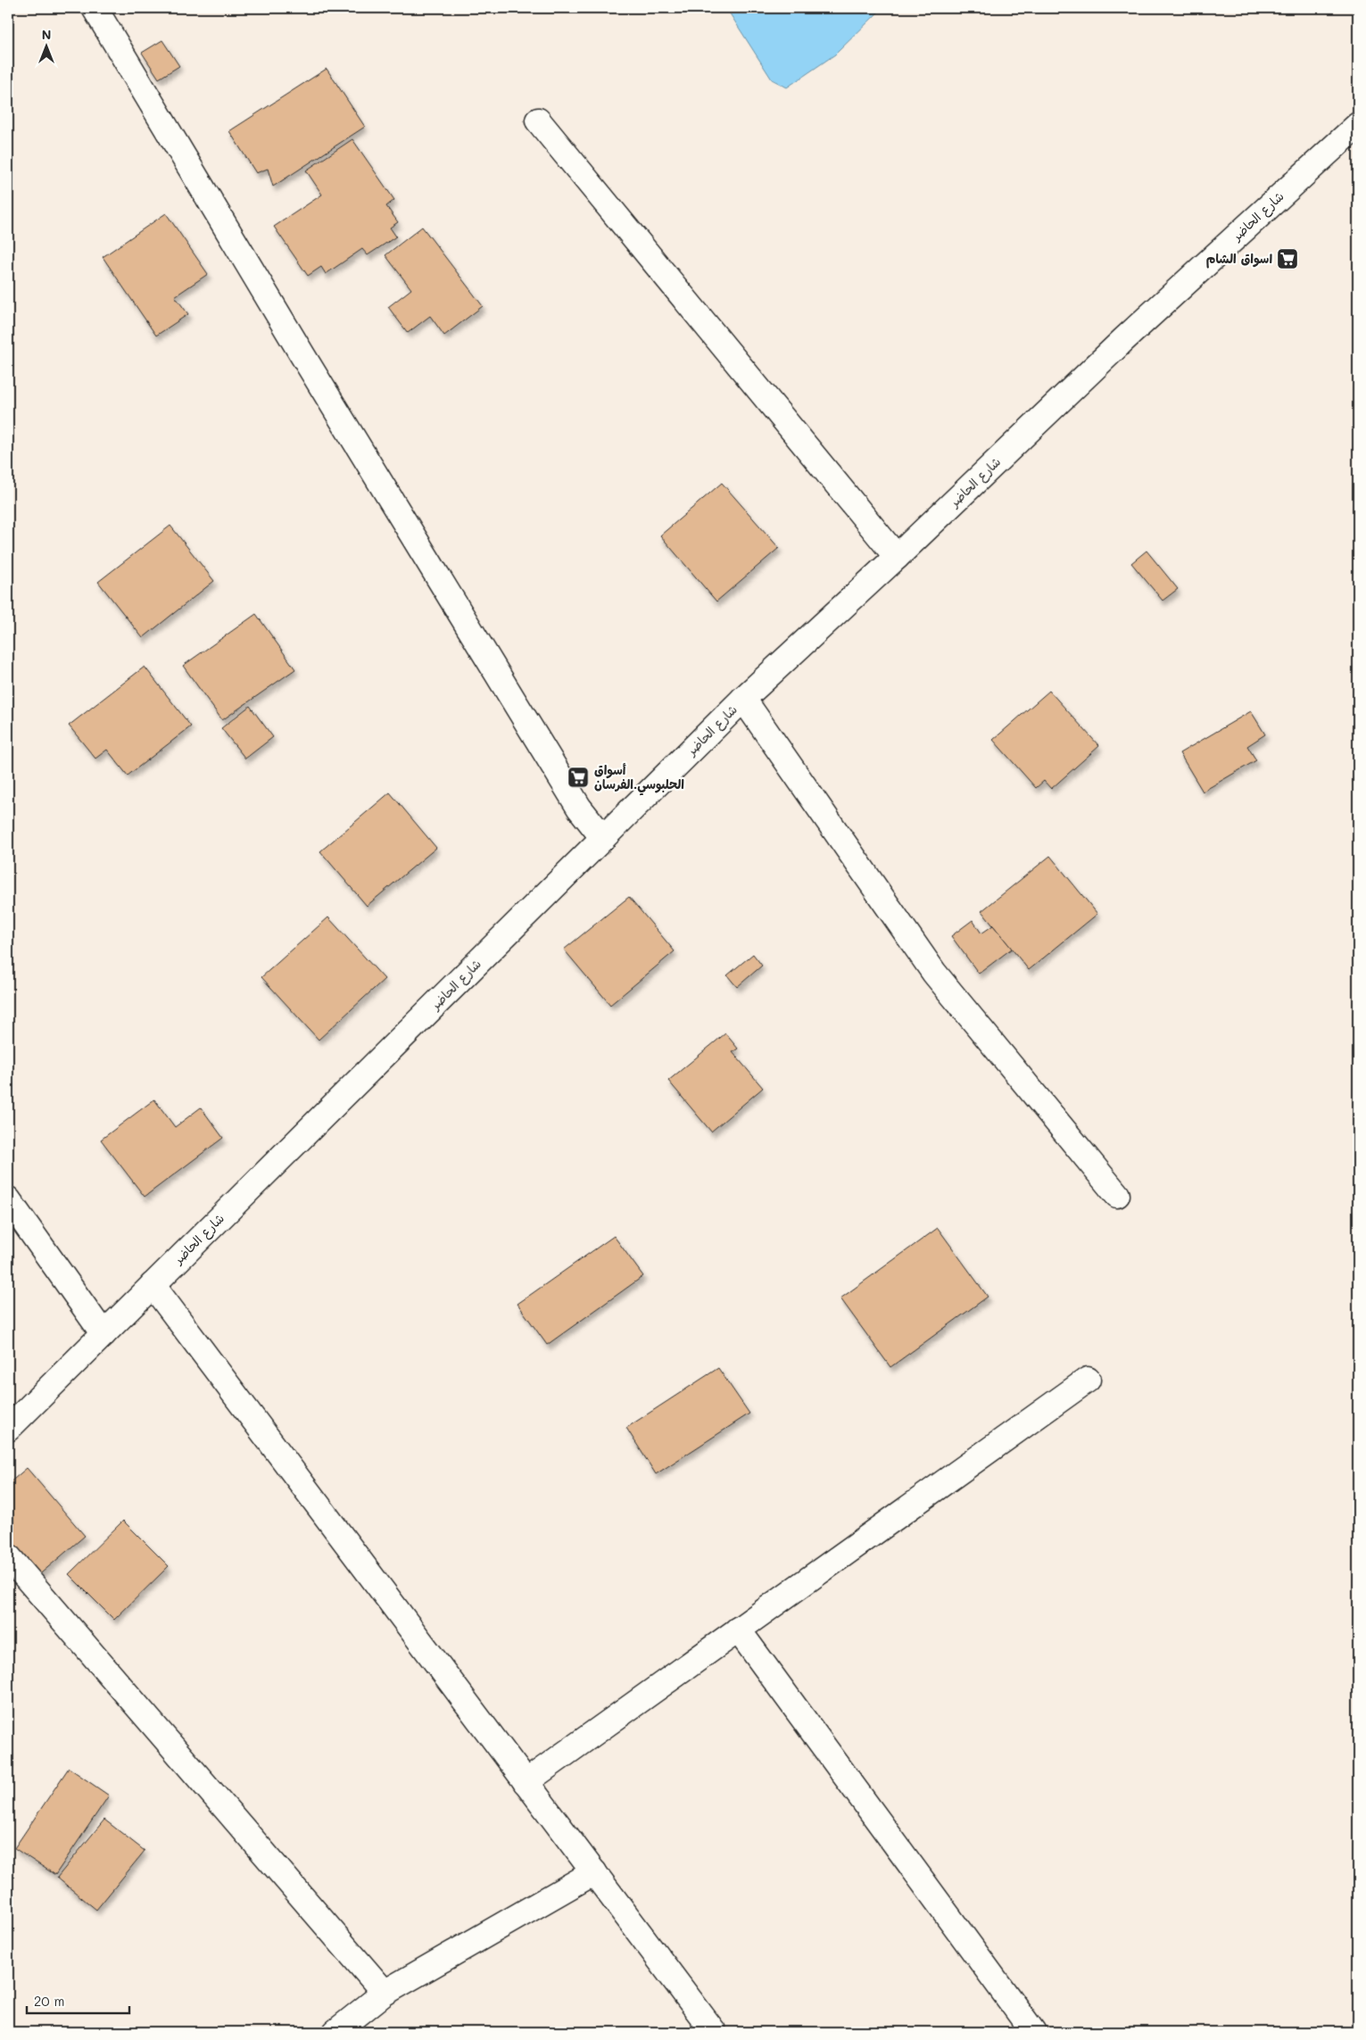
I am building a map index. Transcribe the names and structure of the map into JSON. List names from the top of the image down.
{
  "streets": {
    "street": ["شارع الحاضر"]
  },
  "places": {
    "supermarket": ["اسواق الشام", "أسواق الحلبوسي.الفرسان"]
  },
  "scale_bar": "20 m",
  "north": "top"
}
